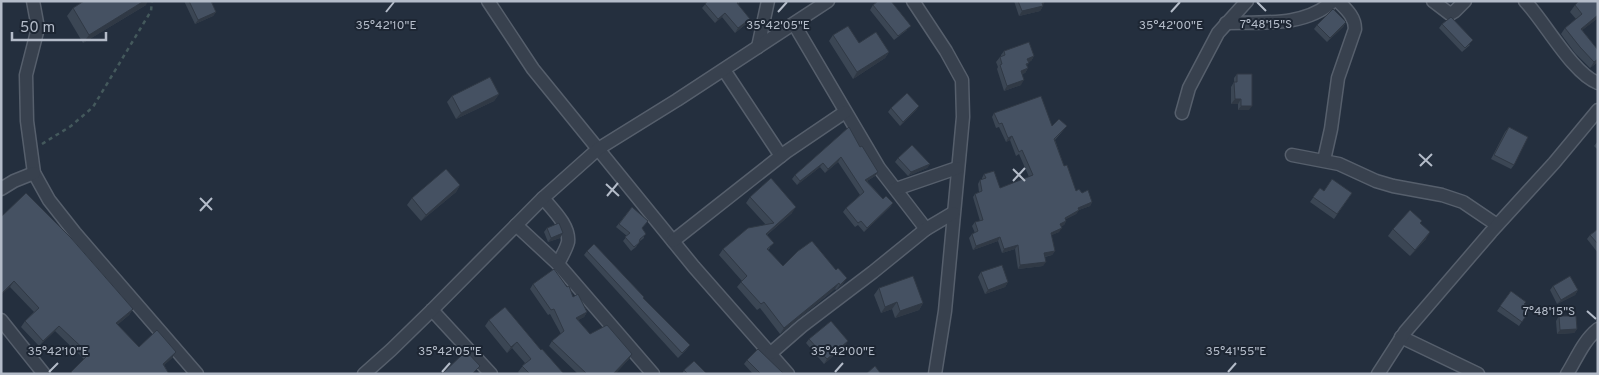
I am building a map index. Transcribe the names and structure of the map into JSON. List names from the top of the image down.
{
  "scale_bar": "50 m",
  "coordinates": [
    "7°48'15\"S",
    "35°42'10\"E",
    "35°42'05\"E",
    "35°42'00\"E",
    "35°41'55\"E"
  ]
}
